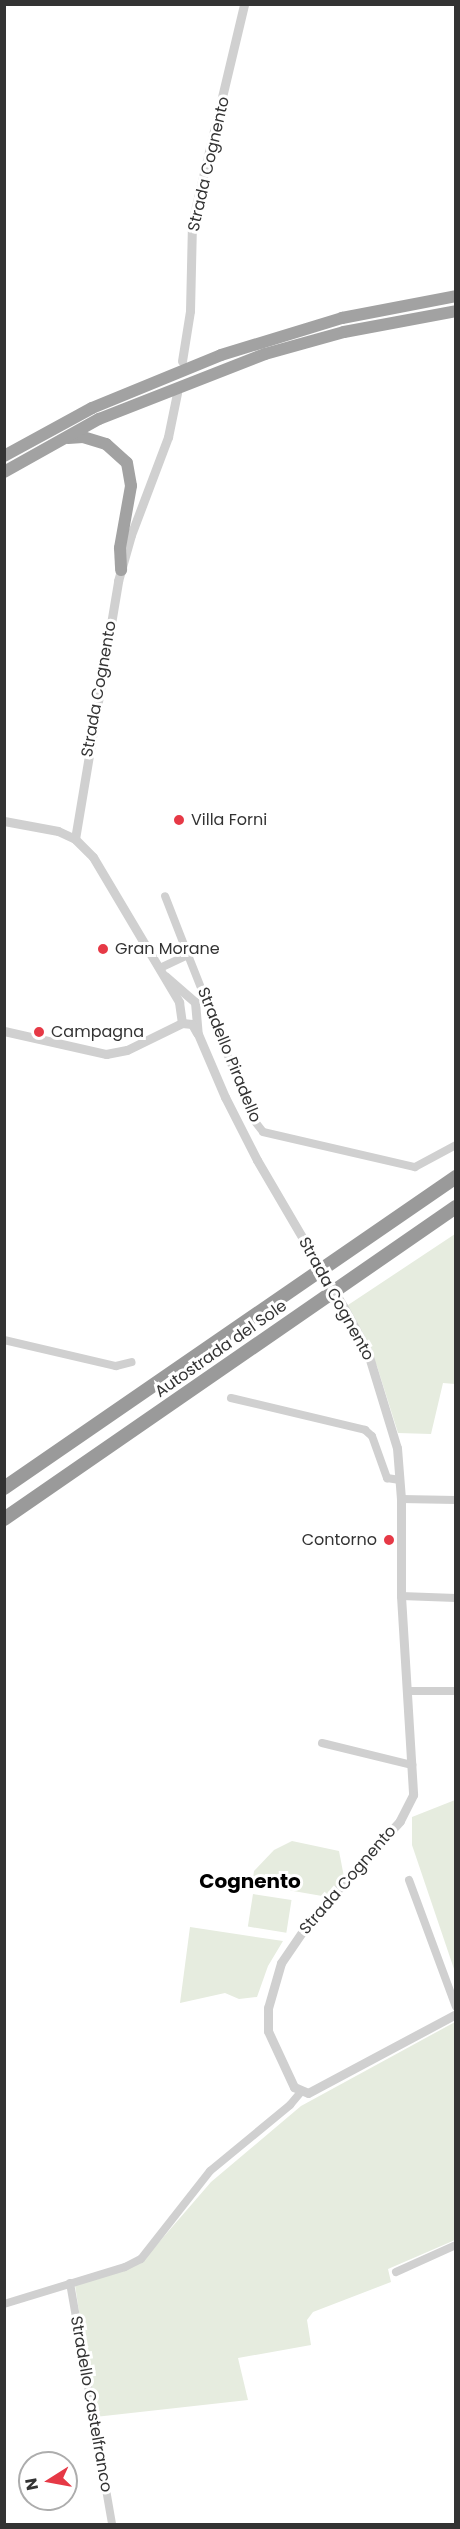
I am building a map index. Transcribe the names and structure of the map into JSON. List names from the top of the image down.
{
  "streets": {
    "highway": ["Autostrada del Sole"],
    "street": ["Strada Cognento", "Stradello Piradello", "Stradello Castelfranco"]
  },
  "districts": ["Cognento"],
  "places": [
    "Villa Forni",
    "Gran Morane",
    "Campagna",
    "Contorno"
  ],
  "north": "left"
}
